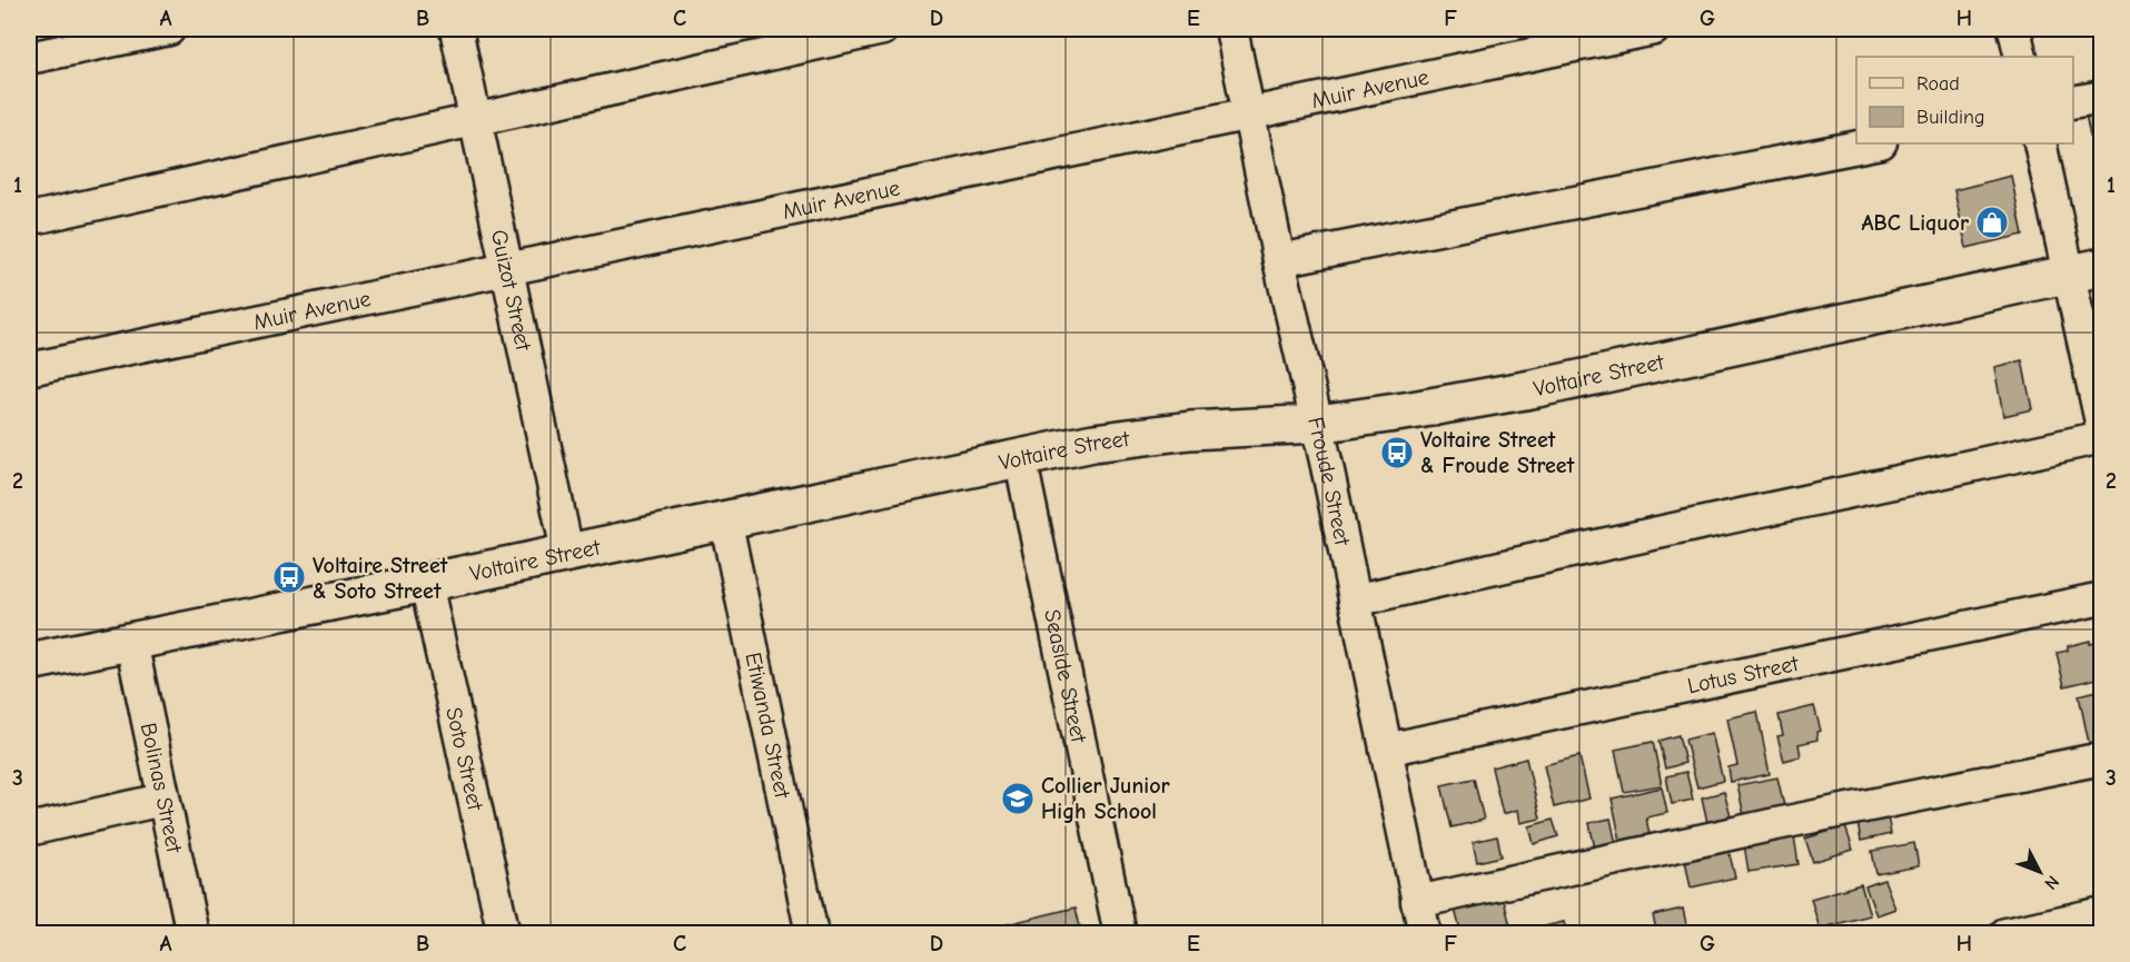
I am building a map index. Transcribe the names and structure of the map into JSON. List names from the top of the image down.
{
  "streets": {
    "main road": ["Voltaire Street"],
    "street": [
      "Muir Avenue",
      "Guizot Street",
      "Froude Street",
      "Lotus Street",
      "Seaside Street",
      "Etiwanda Street",
      "Soto Street",
      "Bolinas Street"
    ]
  },
  "crossings": [
    ["Muir Avenue", "Guizot Street"],
    ["Muir Avenue", "Froude Street"],
    ["Guizot Street", "Voltaire Street"],
    ["Voltaire Street", "Froude Street"],
    ["Voltaire Street", "Seaside Street"],
    ["Voltaire Street", "Etiwanda Street"],
    ["Voltaire Street", "Soto Street"],
    ["Voltaire Street", "Bolinas Street"],
    ["Froude Street", "Lotus Street"]
  ],
  "places": {
    "shop": ["ABC Liquor"],
    "bus stop": ["Voltaire Street & Froude Street", "Voltaire Street & Soto Street"],
    "school or university": ["Collier Junior High School"]
  },
  "legend": ["Road", "Building"],
  "north": "bottom right",
  "grid": {
    "columns": [
      "A",
      "B",
      "C",
      "D",
      "E",
      "F",
      "G",
      "H"
    ],
    "rows": ["1", "2", "3"]
  }
}
